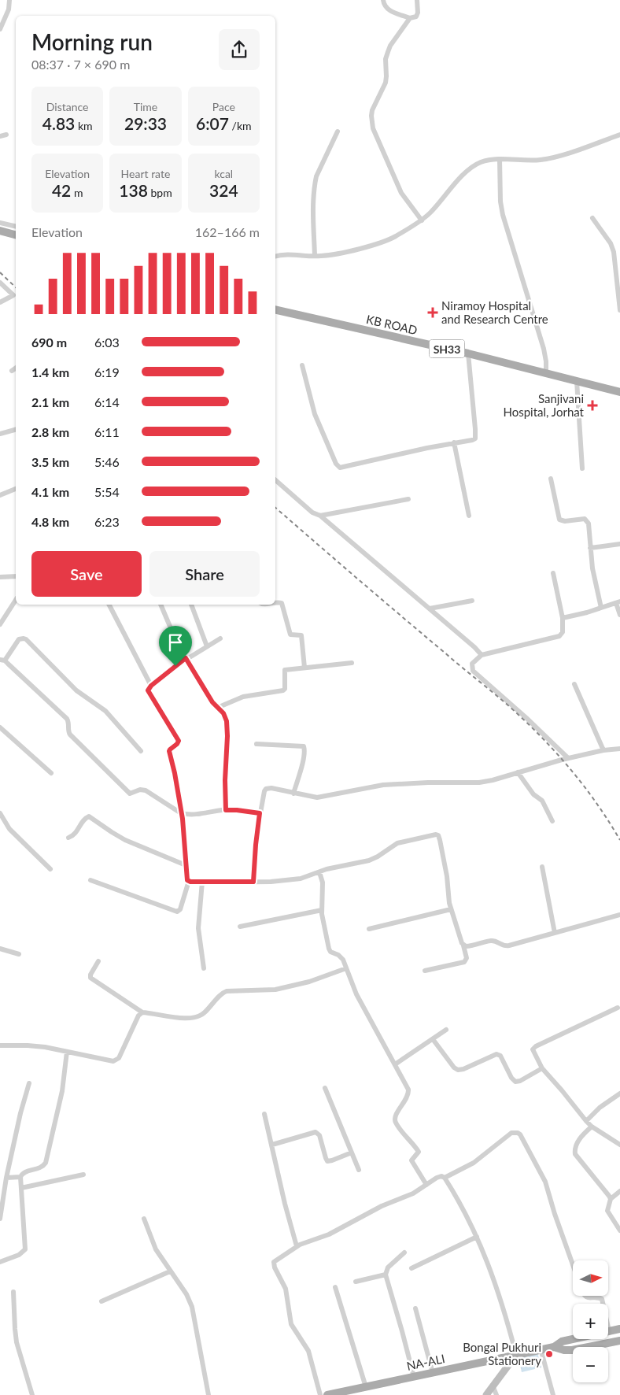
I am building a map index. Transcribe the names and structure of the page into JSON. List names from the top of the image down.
{
  "streets": {
    "main road": ["KB ROAD", "SH33", "NA-ALI"]
  },
  "places": {
    "health": ["Niramoy Hospital and Research Centre", "Sanjivani Hospital, Jorhat"],
    "other": ["Bongal Pukhuri Stationery"]
  },
  "north": "right",
  "page": {
    "heading": ["Morning run", "08:37 · 7 × 690 m"],
    "stats": [
      ["Distance", "4.83 km"],
      ["Time", "29:33"],
      ["Pace", "6:07 /km"],
      ["Elevation", "42 m"],
      ["Heart rate", "138 bpm"],
      ["kcal", "324"]
    ],
    "chart": ["Elevation", "162–166 m"],
    "list": [
      {
        "name": "690 m",
        "note": "6:03"
      },
      {
        "name": "1.4 km",
        "note": "6:19"
      },
      {
        "name": "2.1 km",
        "note": "6:14"
      },
      {
        "name": "2.8 km",
        "note": "6:11"
      },
      {
        "name": "3.5 km",
        "note": "5:46"
      },
      {
        "name": "4.1 km",
        "note": "5:54"
      },
      {
        "name": "4.8 km",
        "note": "6:23"
      }
    ],
    "buttons": ["Save", "Share"],
    "map_buttons": ["+", "−"]
  }
}
